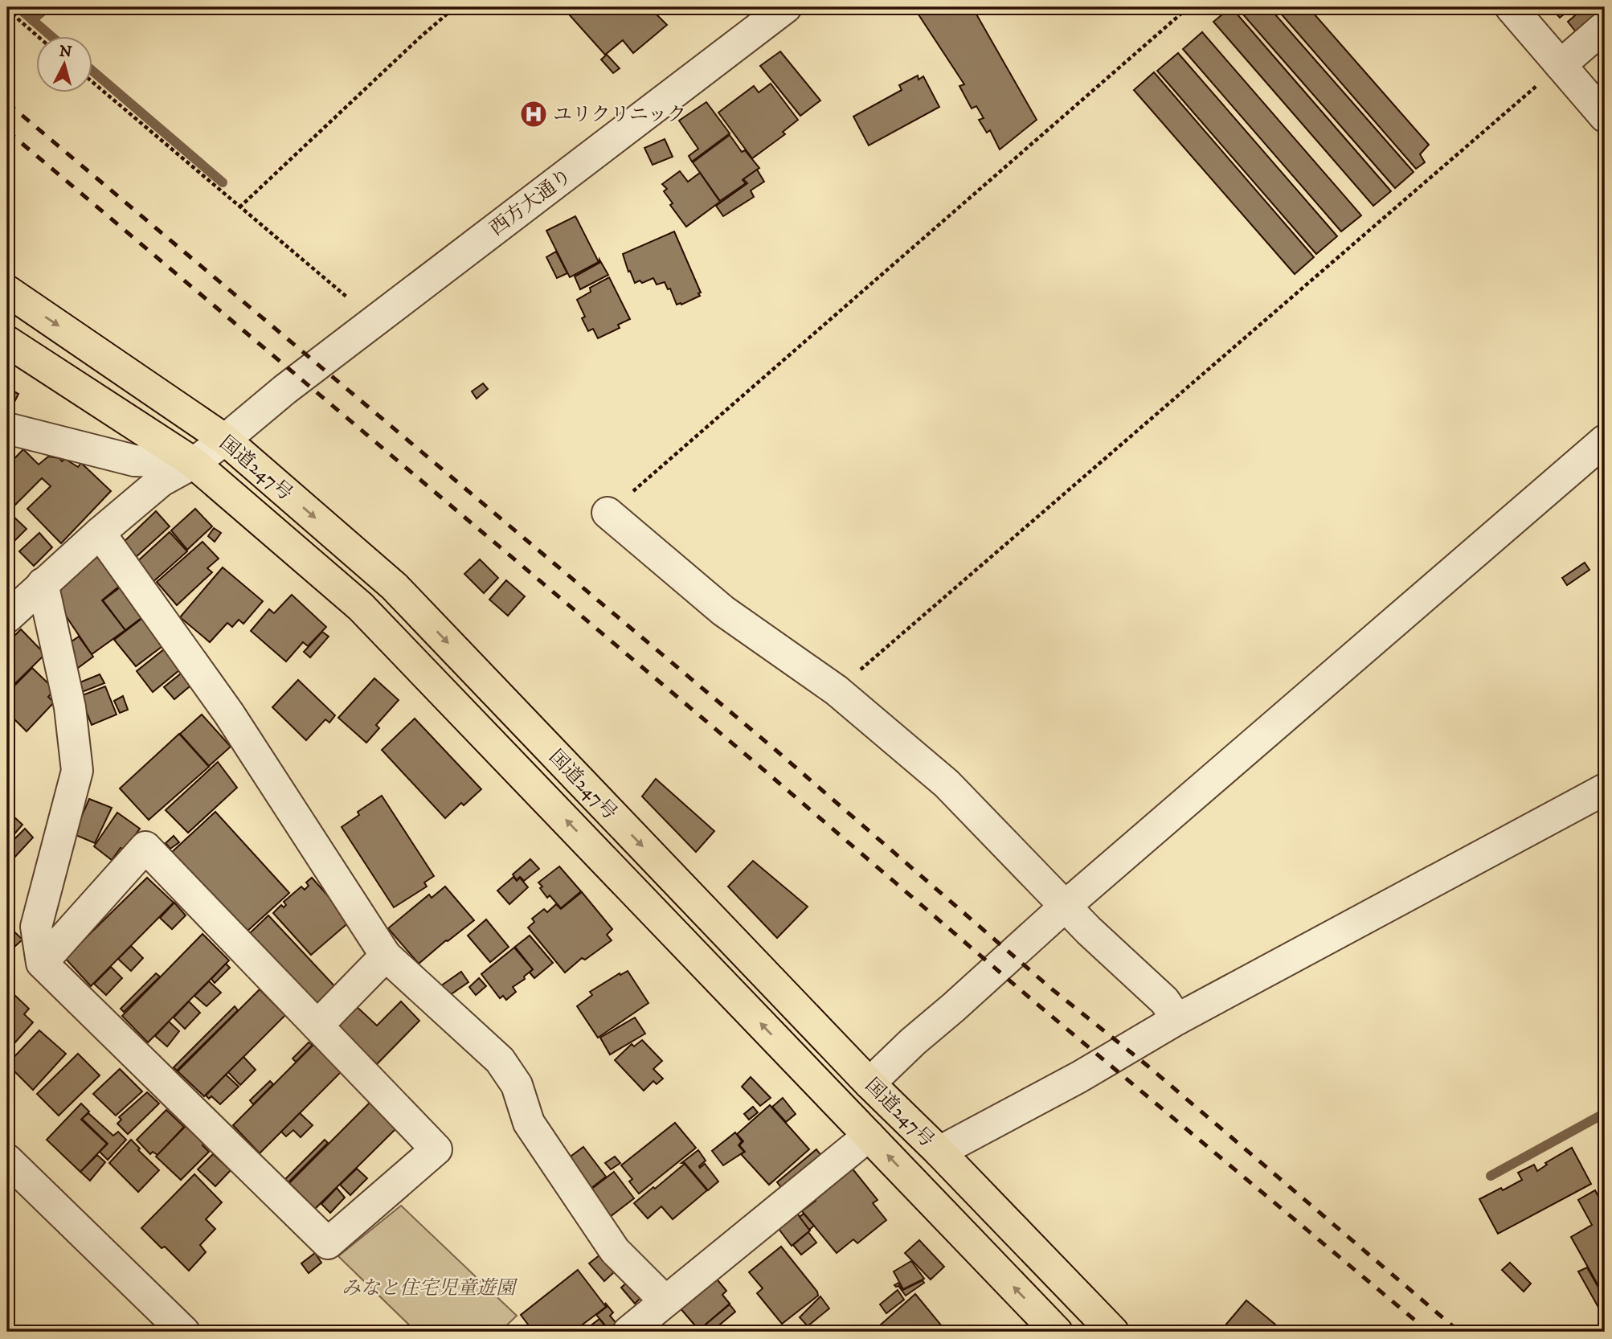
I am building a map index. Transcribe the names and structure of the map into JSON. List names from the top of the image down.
{
  "streets": {
    "highway": ["国道247号"],
    "street": ["西方大通り"]
  },
  "crossings": [
    ["西方大通り", "国道247号"]
  ],
  "parks": ["みなと住宅児童遊園"],
  "places": {
    "hospital": ["ユリクリニック"]
  },
  "north": "top"
}
